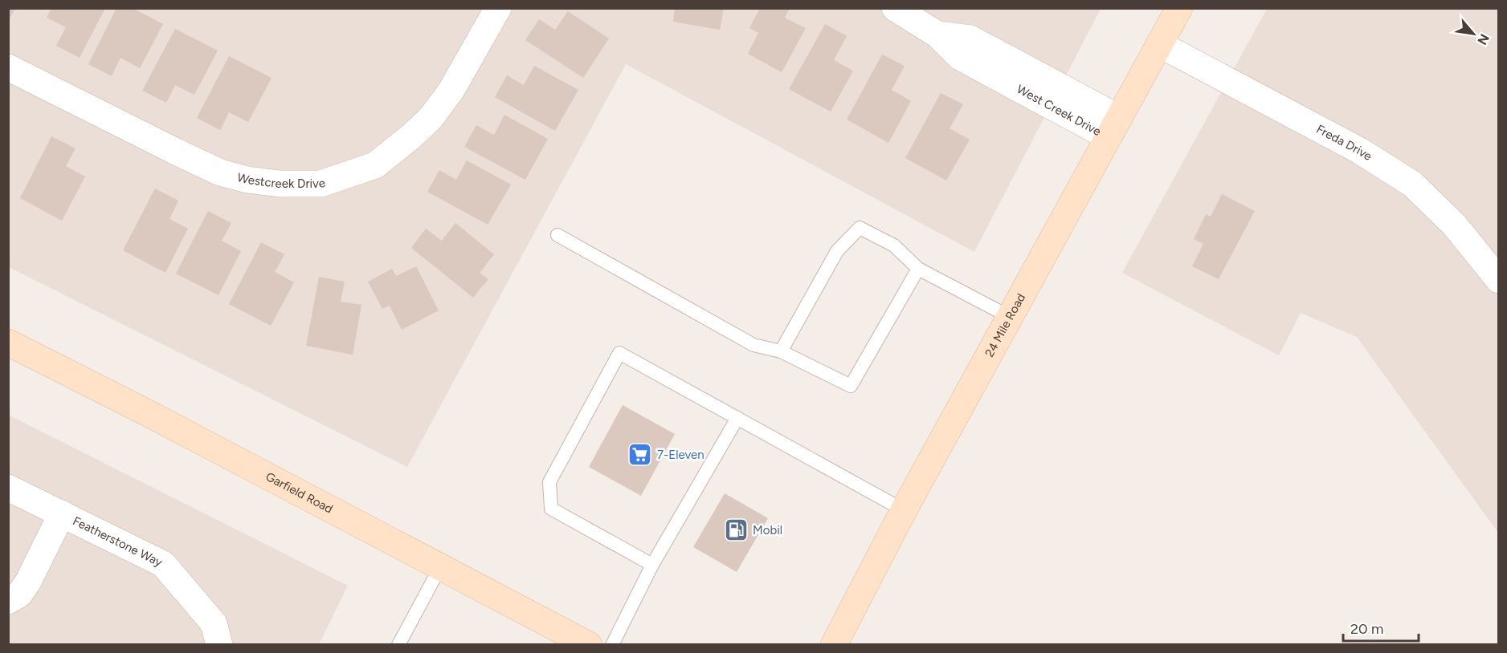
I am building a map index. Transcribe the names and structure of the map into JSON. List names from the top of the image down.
{
  "streets": {
    "street": [
      "West Creek Drive",
      "Freda Drive",
      "Westcreek Drive",
      "24 Mile Road",
      "Garfield Road",
      "Featherstone Way"
    ]
  },
  "crossings": [
    ["West Creek Drive", "24 Mile Road"],
    ["Freda Drive", "24 Mile Road"]
  ],
  "places": {
    "supermarket": ["7-Eleven"],
    "fuel station": ["Mobil"]
  },
  "scale_bar": "20 m",
  "north": "bottom right"
}
